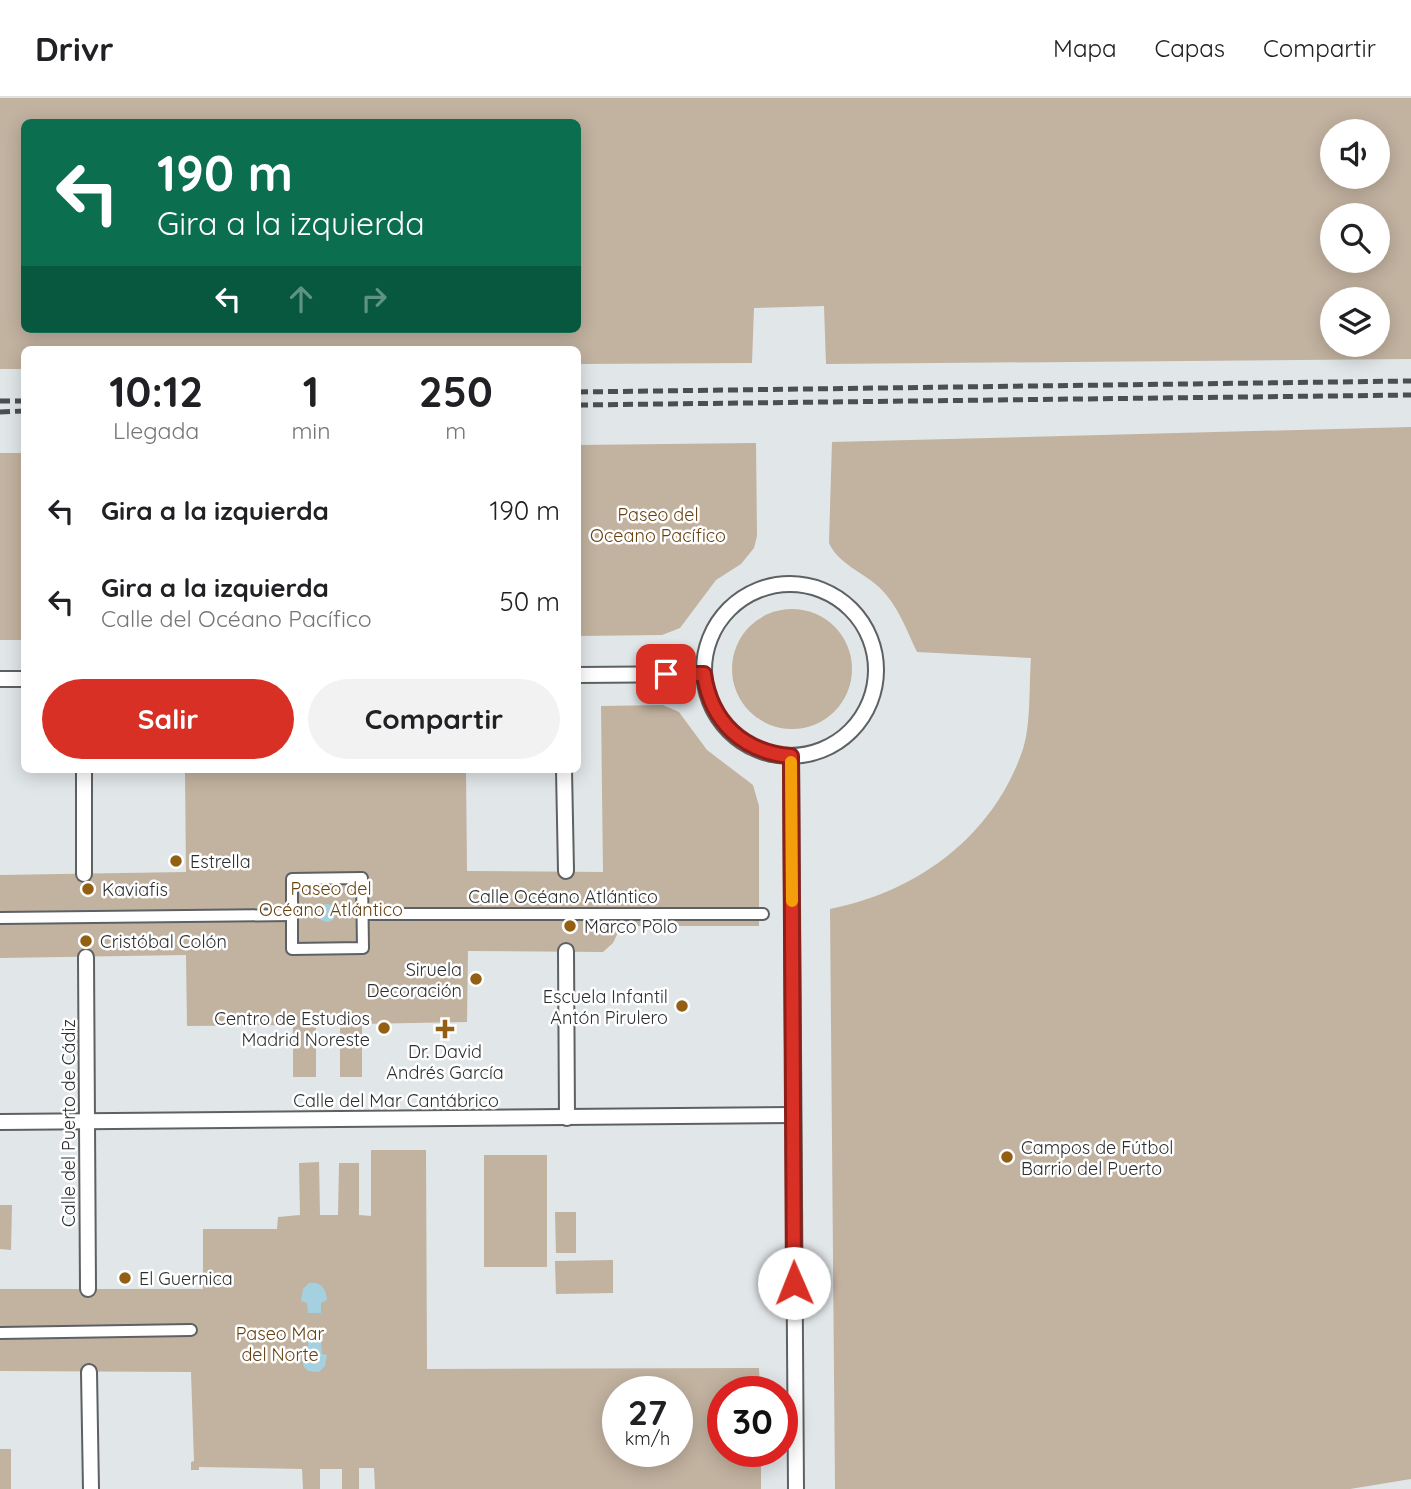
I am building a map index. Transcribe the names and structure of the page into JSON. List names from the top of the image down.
{
  "streets": {
    "street": ["Calle Océano Atlántico", "Calle del Mar Cantábrico", "Calle del Puerto de Cádiz"]
  },
  "crossings": [
    ["Calle del Mar Cantábrico", "Calle del Puerto de Cádiz"]
  ],
  "parks": ["Paseo del Oceano Pacífico", "Paseo del Océano Atlántico", "Paseo Mar del Norte"],
  "places": {
    "other": [
      "Estrella",
      "Kaviafis",
      "Marco Polo",
      "Cristóbal Colón",
      "Siruela Decoración",
      "Escuela Infantil Antón Pirulero",
      "Centro de Estudios Madrid Noreste",
      "Campos de Fútbol Barrio del Puerto",
      "El Guernica"
    ],
    "health": ["Dr. David Andrés García"]
  },
  "page": {
    "header": "Drivr",
    "nav": ["Mapa", "Capas", "Compartir"],
    "turn": ["190 m", "Gira a la izquierda"],
    "eta": [
      "10:12",
      "Llegada",
      "1",
      "min",
      "250",
      "m"
    ],
    "list": [
      {
        "name": "Gira a la izquierda",
        "value": "190 m"
      },
      {
        "name": "Gira a la izquierda",
        "note": "Calle del Océano Pacífico",
        "value": "50 m"
      }
    ],
    "buttons": ["Salir", "Compartir"],
    "speed": "27 km/h",
    "limit": "30"
  }
}
